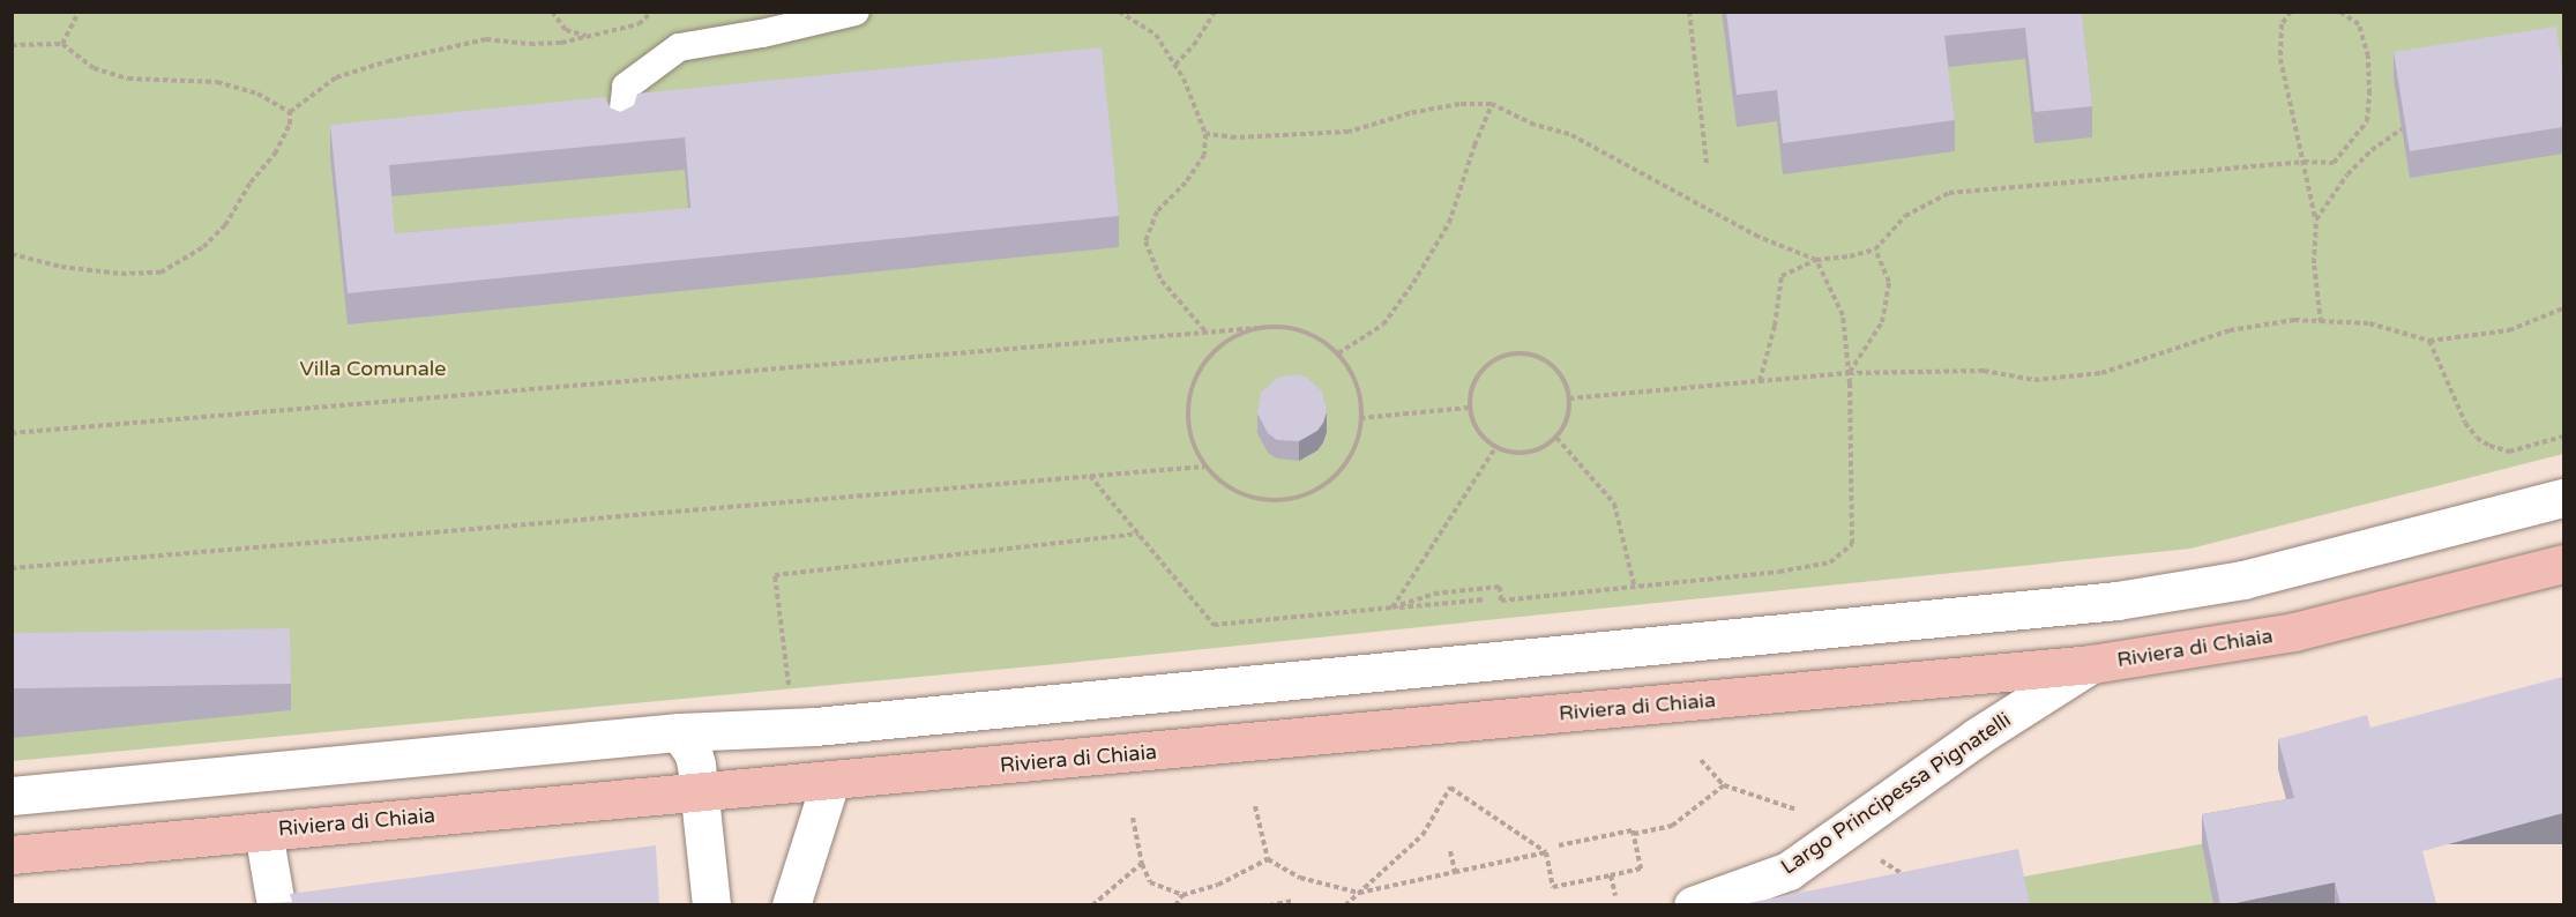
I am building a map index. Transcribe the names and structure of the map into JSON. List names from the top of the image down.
{
  "streets": {
    "main road": ["Riviera di Chiaia"],
    "street": ["Largo Principessa Pignatelli"]
  },
  "crossings": [
    ["Riviera di Chiaia", "Largo Principessa Pignatelli"]
  ],
  "parks": ["Villa Comunale"]
}
